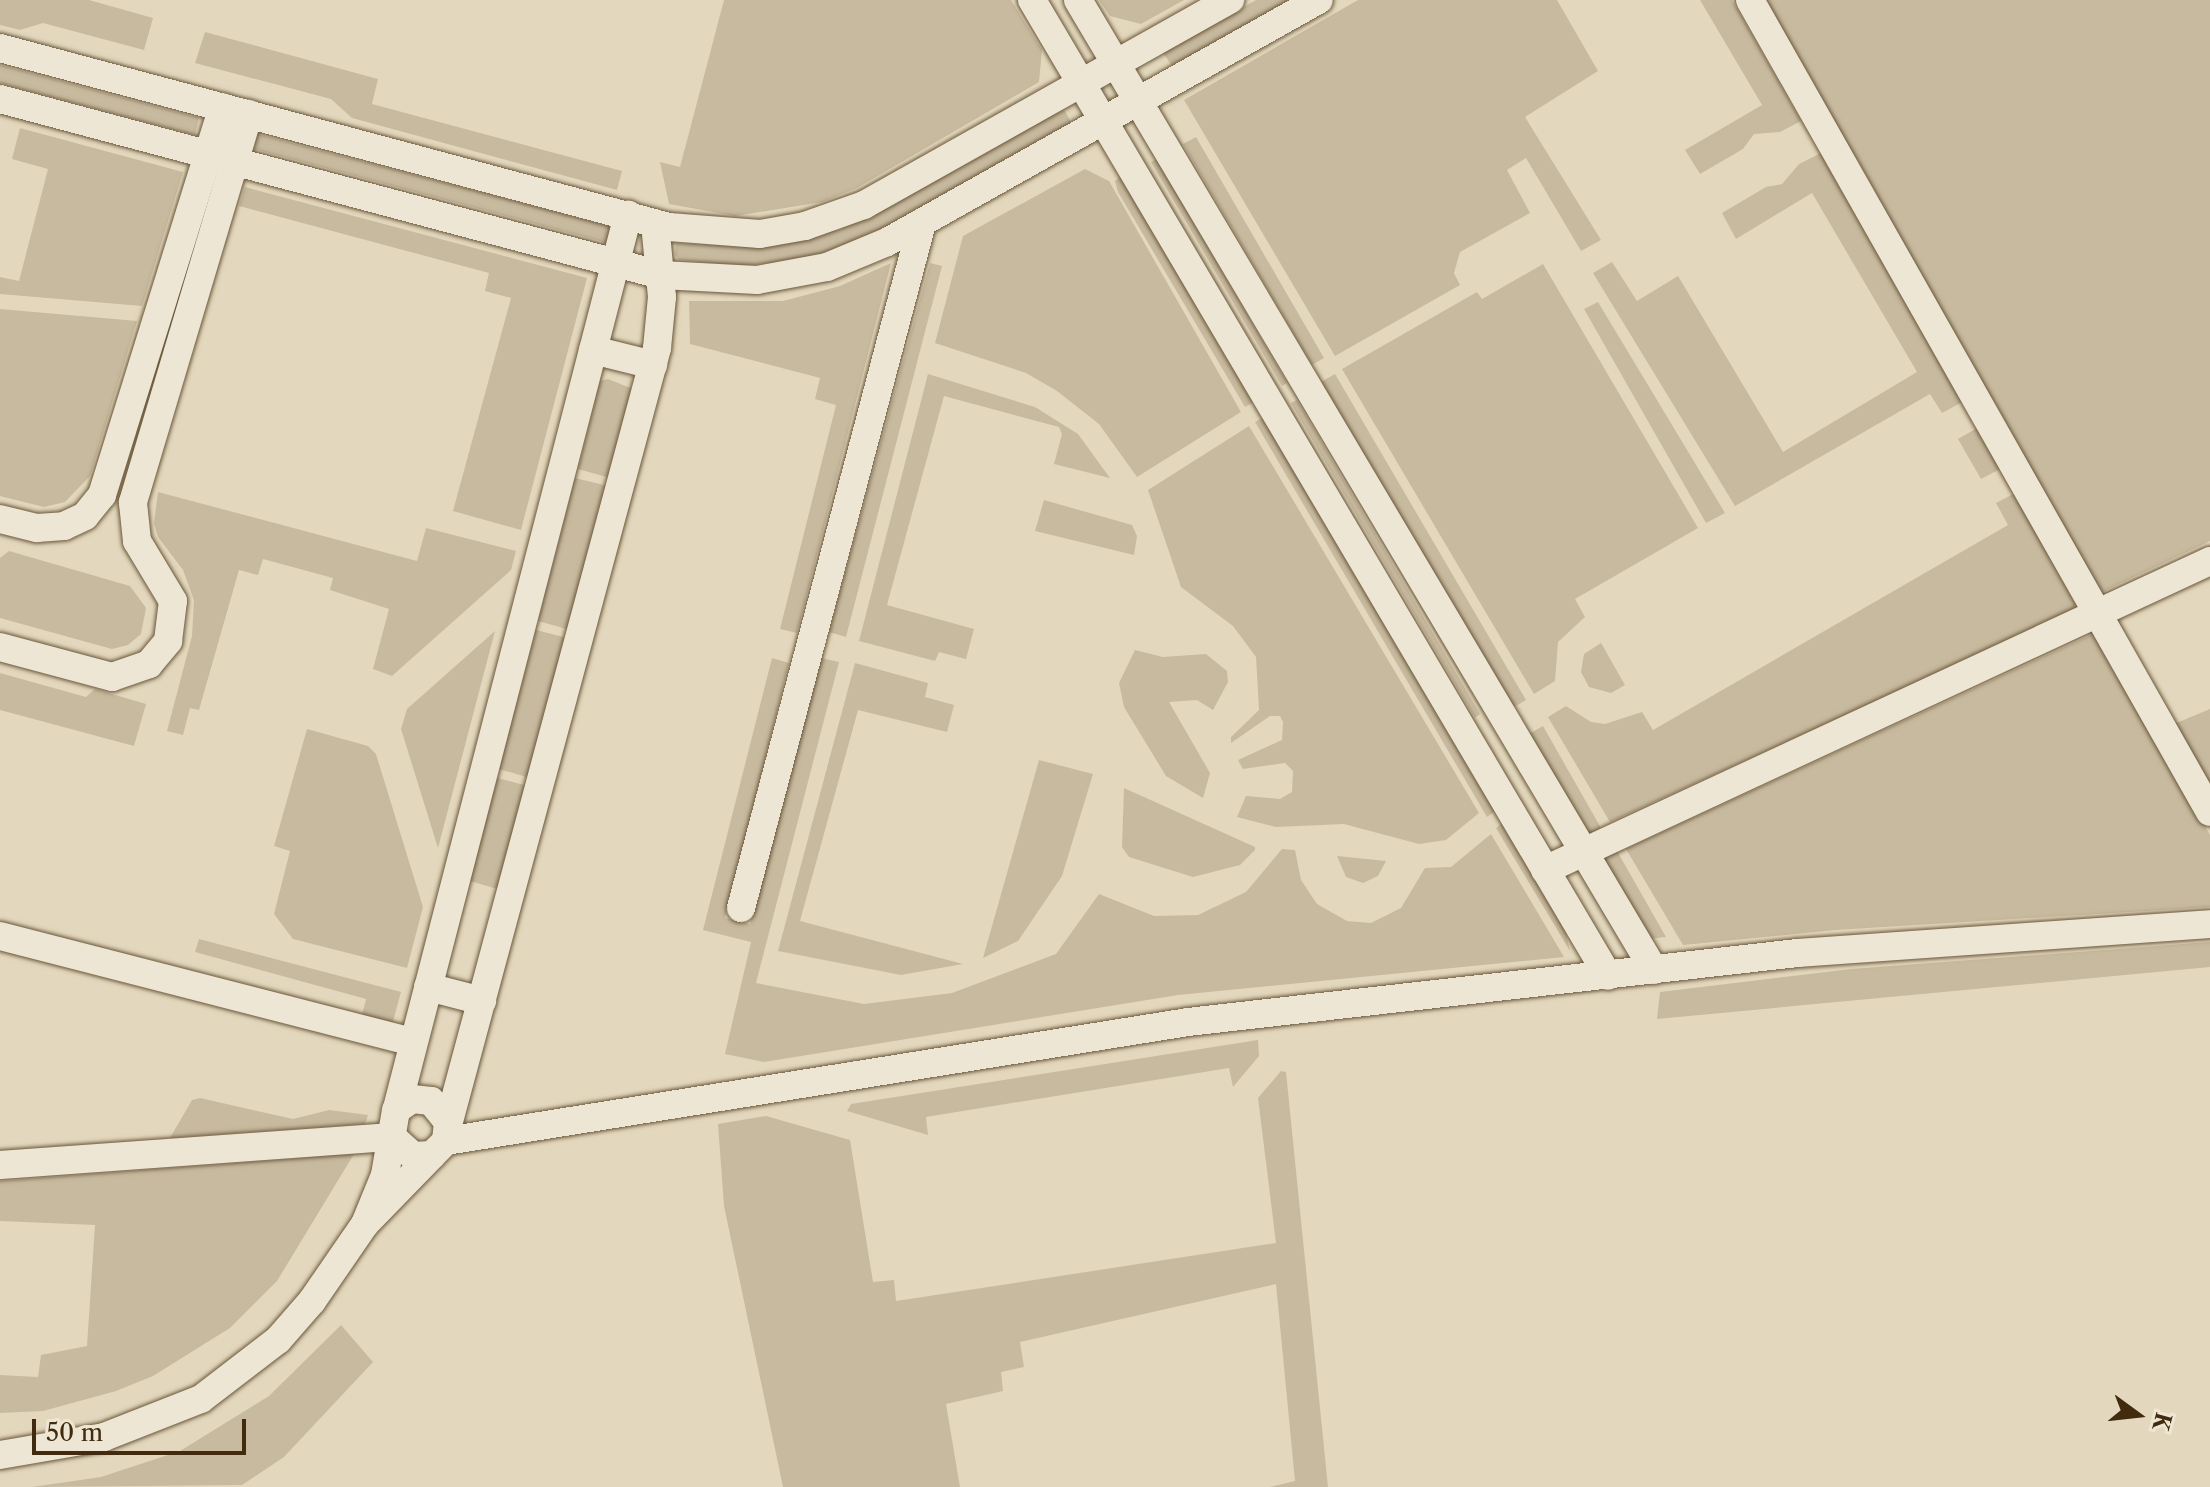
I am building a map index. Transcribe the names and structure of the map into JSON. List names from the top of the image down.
{
  "scale_bar": "50 m",
  "north": "right"
}
